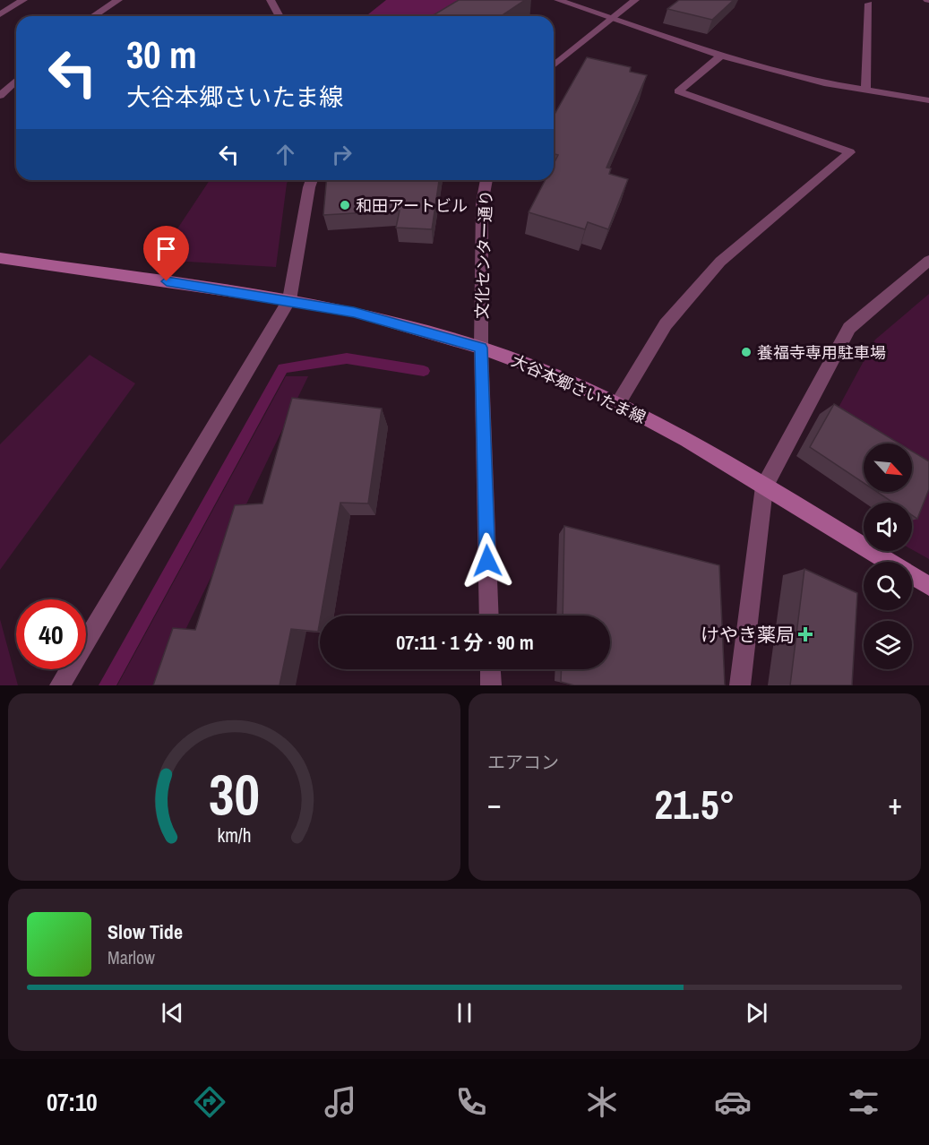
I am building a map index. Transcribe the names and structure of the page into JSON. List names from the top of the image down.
{
  "streets": {
    "main road": ["大谷本郷さいたま線"],
    "street": ["文化センター通り"]
  },
  "crossings": [
    ["文化センター通り", "大谷本郷さいたま線"]
  ],
  "places": {
    "other": ["和田アートビル", "養福寺専用駐車場"],
    "health": ["けやき薬局"]
  },
  "north": "bottom right",
  "page": {
    "turn": ["30 m", "大谷本郷さいたま線"],
    "limit": "40",
    "trip": "07:11 · 1 分 · 90 m",
    "tile": "エアコン",
    "heat": ["−", "21.5°", "+"],
    "song": ["Slow Tide", "Marlow"],
    "tabs": "07:10",
    "gauge": ["30", "km/h"]
  }
}
